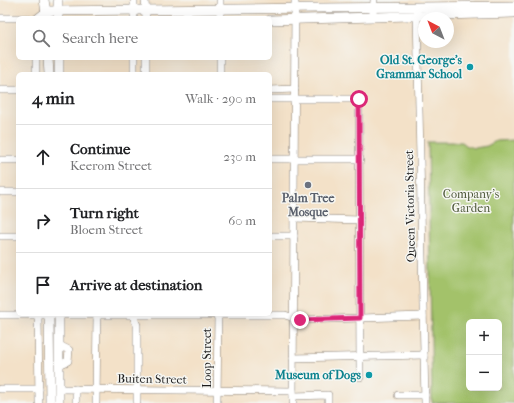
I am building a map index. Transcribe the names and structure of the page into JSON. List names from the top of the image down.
{
  "streets": {
    "street": ["Queen Victoria Street", "Loop Street", "Buiten Street"]
  },
  "crossings": [
    ["Loop Street", "Buiten Street"]
  ],
  "parks": ["Company's Garden"],
  "places": ["Old St. George's Grammar School", "Palm Tree Mosque", "Museum of Dogs"],
  "north": "top left",
  "page": {
    "search": "Search here",
    "heading": ["4 min", "Walk · 290 m"],
    "list": [
      ["Continue", "Keerom Street", "230 m"],
      ["Turn right", "Bloem Street", "60 m"],
      "Arrive at destination"
    ],
    "map_buttons": ["+", "−"]
  }
}
